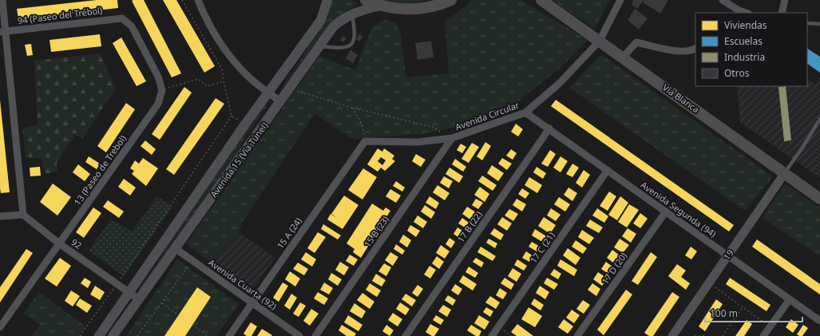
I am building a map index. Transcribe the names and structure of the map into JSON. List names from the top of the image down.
{
  "streets": {
    "main road": ["Vía Blanca", "Avenida 15 (Vía Túnel)"],
    "street": [
      "94 (Paseo del Trébol)",
      "Avenida Circular",
      "13 (Paseo de Trebol)",
      "Avenida Segunda (94)",
      "17 B (22)",
      "15 B (23)",
      "15 A (24)",
      "92",
      "17 C (21)",
      "19",
      "17 D (20)",
      "Avenida Cuarta (92)"
    ]
  },
  "crossings": [
    ["94 (Paseo del Trébol)", "13 (Paseo de Trebol)"],
    ["Vía Blanca", "Avenida Circular"],
    ["Vía Blanca", "19"],
    ["Avenida Circular", "Avenida Segunda (94)"],
    ["Avenida Circular", "15 B (23)"],
    ["Avenida Circular", "15 A (24)"],
    ["Avenida 15 (Vía Túnel)", "92"],
    ["Avenida 15 (Vía Túnel)", "Avenida Cuarta (92)"],
    ["13 (Paseo de Trebol)", "92"],
    ["Avenida Segunda (94)", "17 B (22)"],
    ["Avenida Segunda (94)", "17 C (21)"],
    ["Avenida Segunda (94)", "19"],
    ["Avenida Segunda (94)", "17 D (20)"],
    ["15 A (24)", "Avenida Cuarta (92)"]
  ],
  "legend": [
    "Viviendas",
    "Escuelas",
    "Industria",
    "Otros"
  ],
  "scale_bar": "100 m"
}
